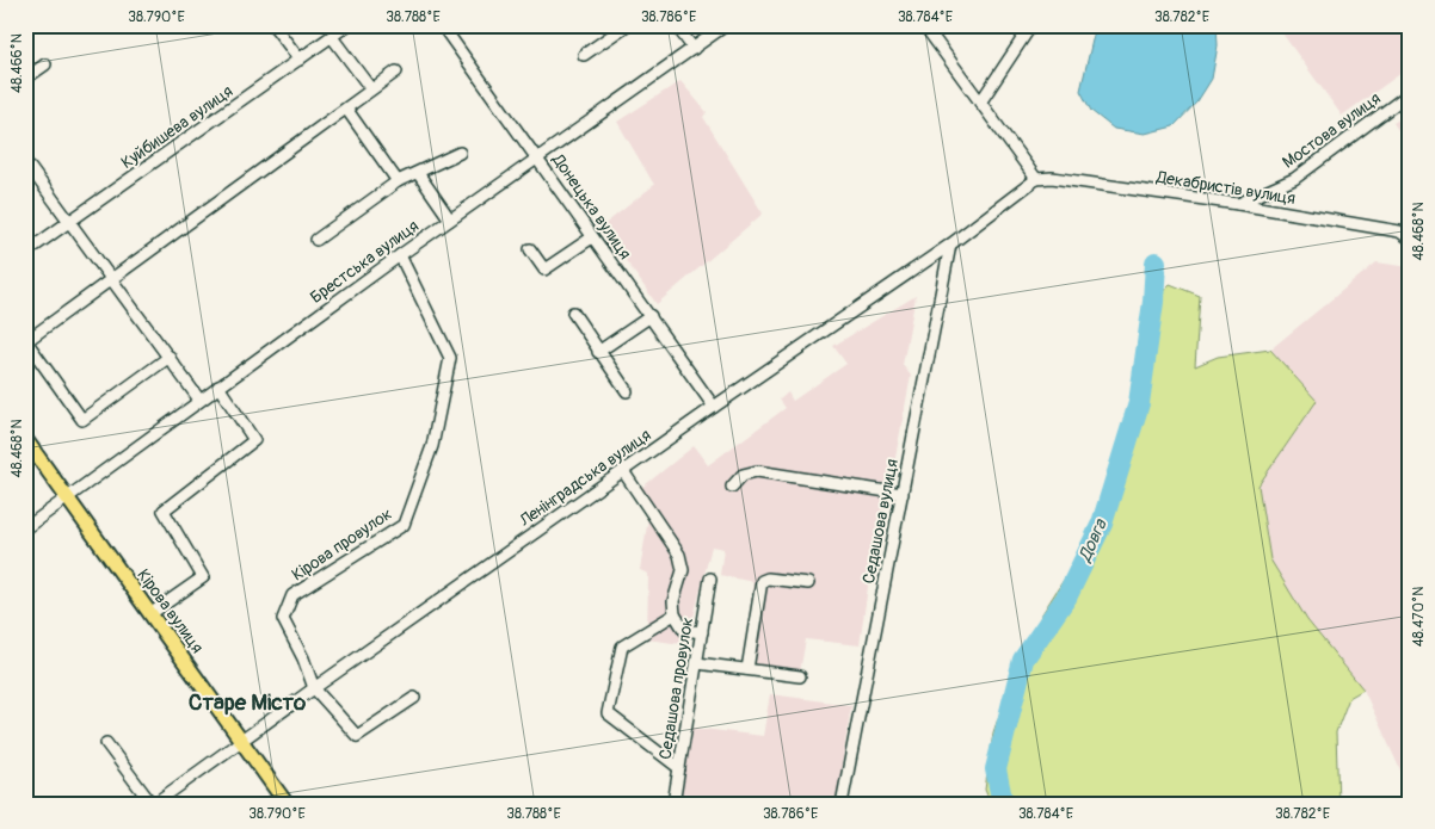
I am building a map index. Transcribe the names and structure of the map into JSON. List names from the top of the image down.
{
  "streets": {
    "main road": ["Кірова вулиця"],
    "street": [
      "Куйбишева вулиця",
      "Мостова вулиця",
      "Декабристів вулиця",
      "Донецька вулиця",
      "Брестська вулиця",
      "Ленінградська вулиця",
      "Седашова вулиця",
      "Кірова провулок",
      "Седашова провулок"
    ]
  },
  "crossings": [
    ["Мостова вулиця", "Декабристів вулиця"],
    ["Декабристів вулиця", "Ленінградська вулиця"],
    ["Донецька вулиця", "Брестська вулиця"],
    ["Донецька вулиця", "Ленінградська вулиця"],
    ["Брестська вулиця", "Кірова провулок"],
    ["Брестська вулиця", "Кірова вулиця"],
    ["Ленінградська вулиця", "Седашова вулиця"],
    ["Ленінградська вулиця", "Кірова провулок"],
    ["Ленінградська вулиця", "Кірова вулиця"]
  ],
  "districts": ["Старе Місто"],
  "water": ["Довга"],
  "coordinates": [
    "38.790°E",
    "38.788°E",
    "38.786°E",
    "38.784°E",
    "38.782°E",
    "48.466°N",
    "48.468°N",
    "48.470°N"
  ]
}
